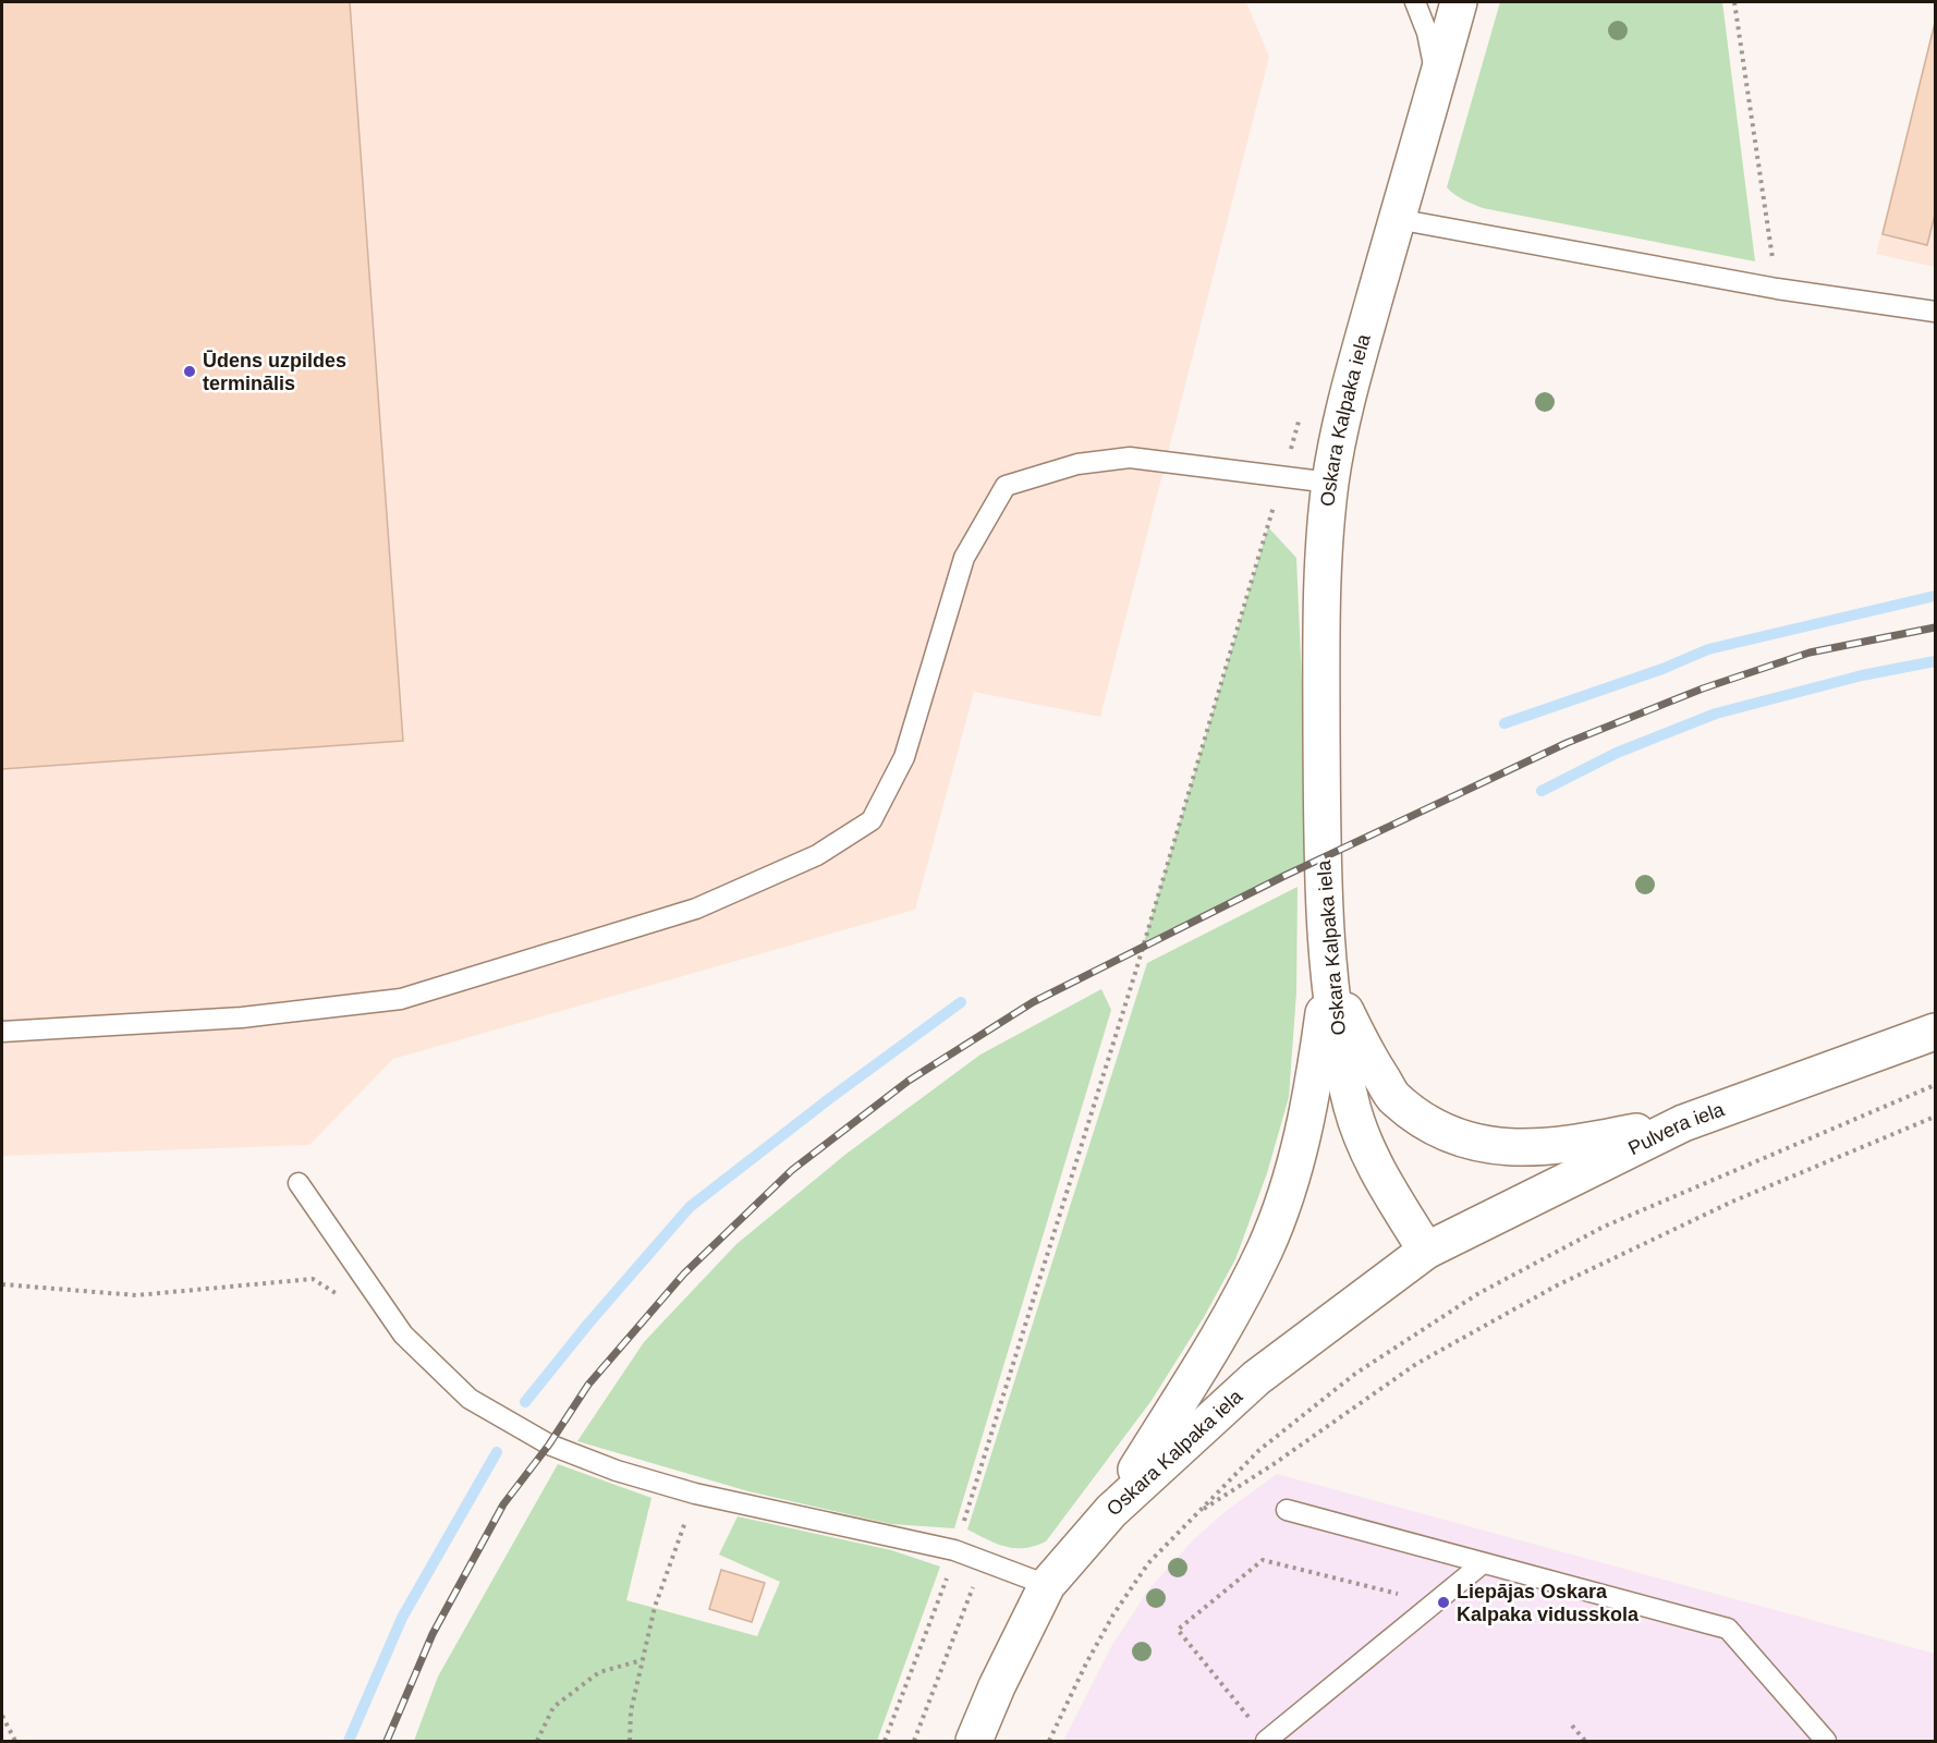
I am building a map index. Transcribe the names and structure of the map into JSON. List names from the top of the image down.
{
  "streets": {
    "street": ["Oskara Kalpaka iela", "Pulvera iela"]
  },
  "crossings": [
    ["Oskara Kalpaka iela", "Pulvera iela"]
  ],
  "places": ["Ūdens uzpildes terminālis", "Liepājas Oskara Kalpaka vidusskola"]
}
